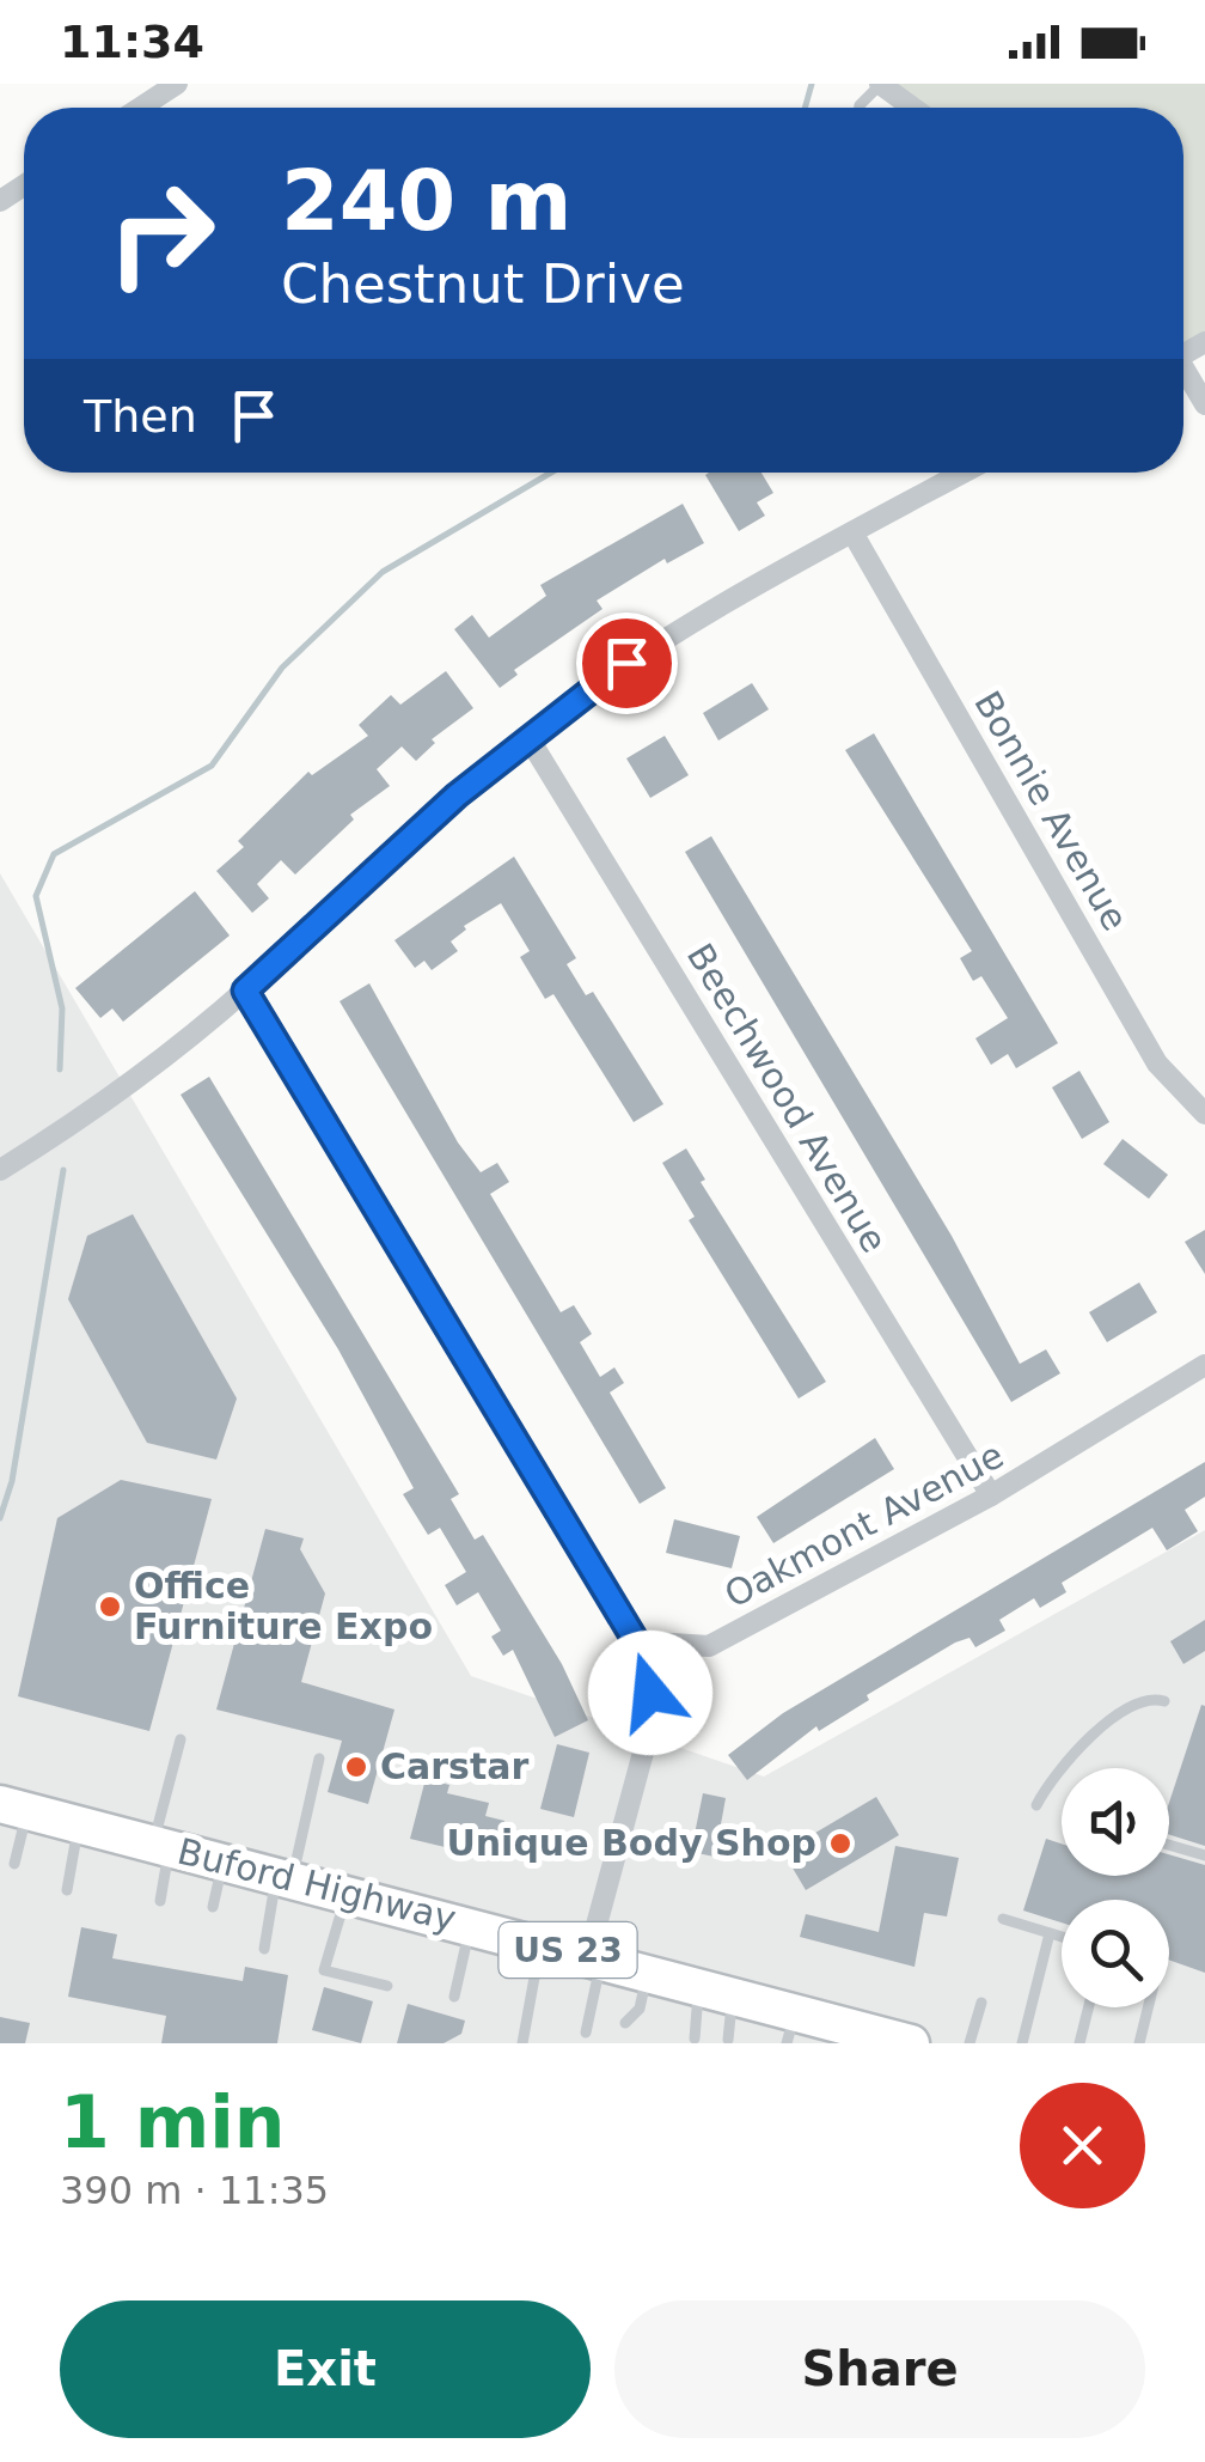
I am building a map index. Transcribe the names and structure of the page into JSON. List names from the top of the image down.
{
  "streets": {
    "main road": ["Buford Highway", "US 23"],
    "street": ["Bonnie Avenue", "Beechwood Avenue", "Oakmont Avenue"]
  },
  "crossings": [
    ["Beechwood Avenue", "Oakmont Avenue"]
  ],
  "places": ["Office Furniture Expo", "Carstar", "Unique Body Shop"],
  "page": {
    "status": "11:34",
    "turn": ["240 m", "Chestnut Drive"],
    "then": "Then",
    "heading": ["1 min", "390 m · 11:35"],
    "buttons": ["Exit", "Share"]
  }
}
